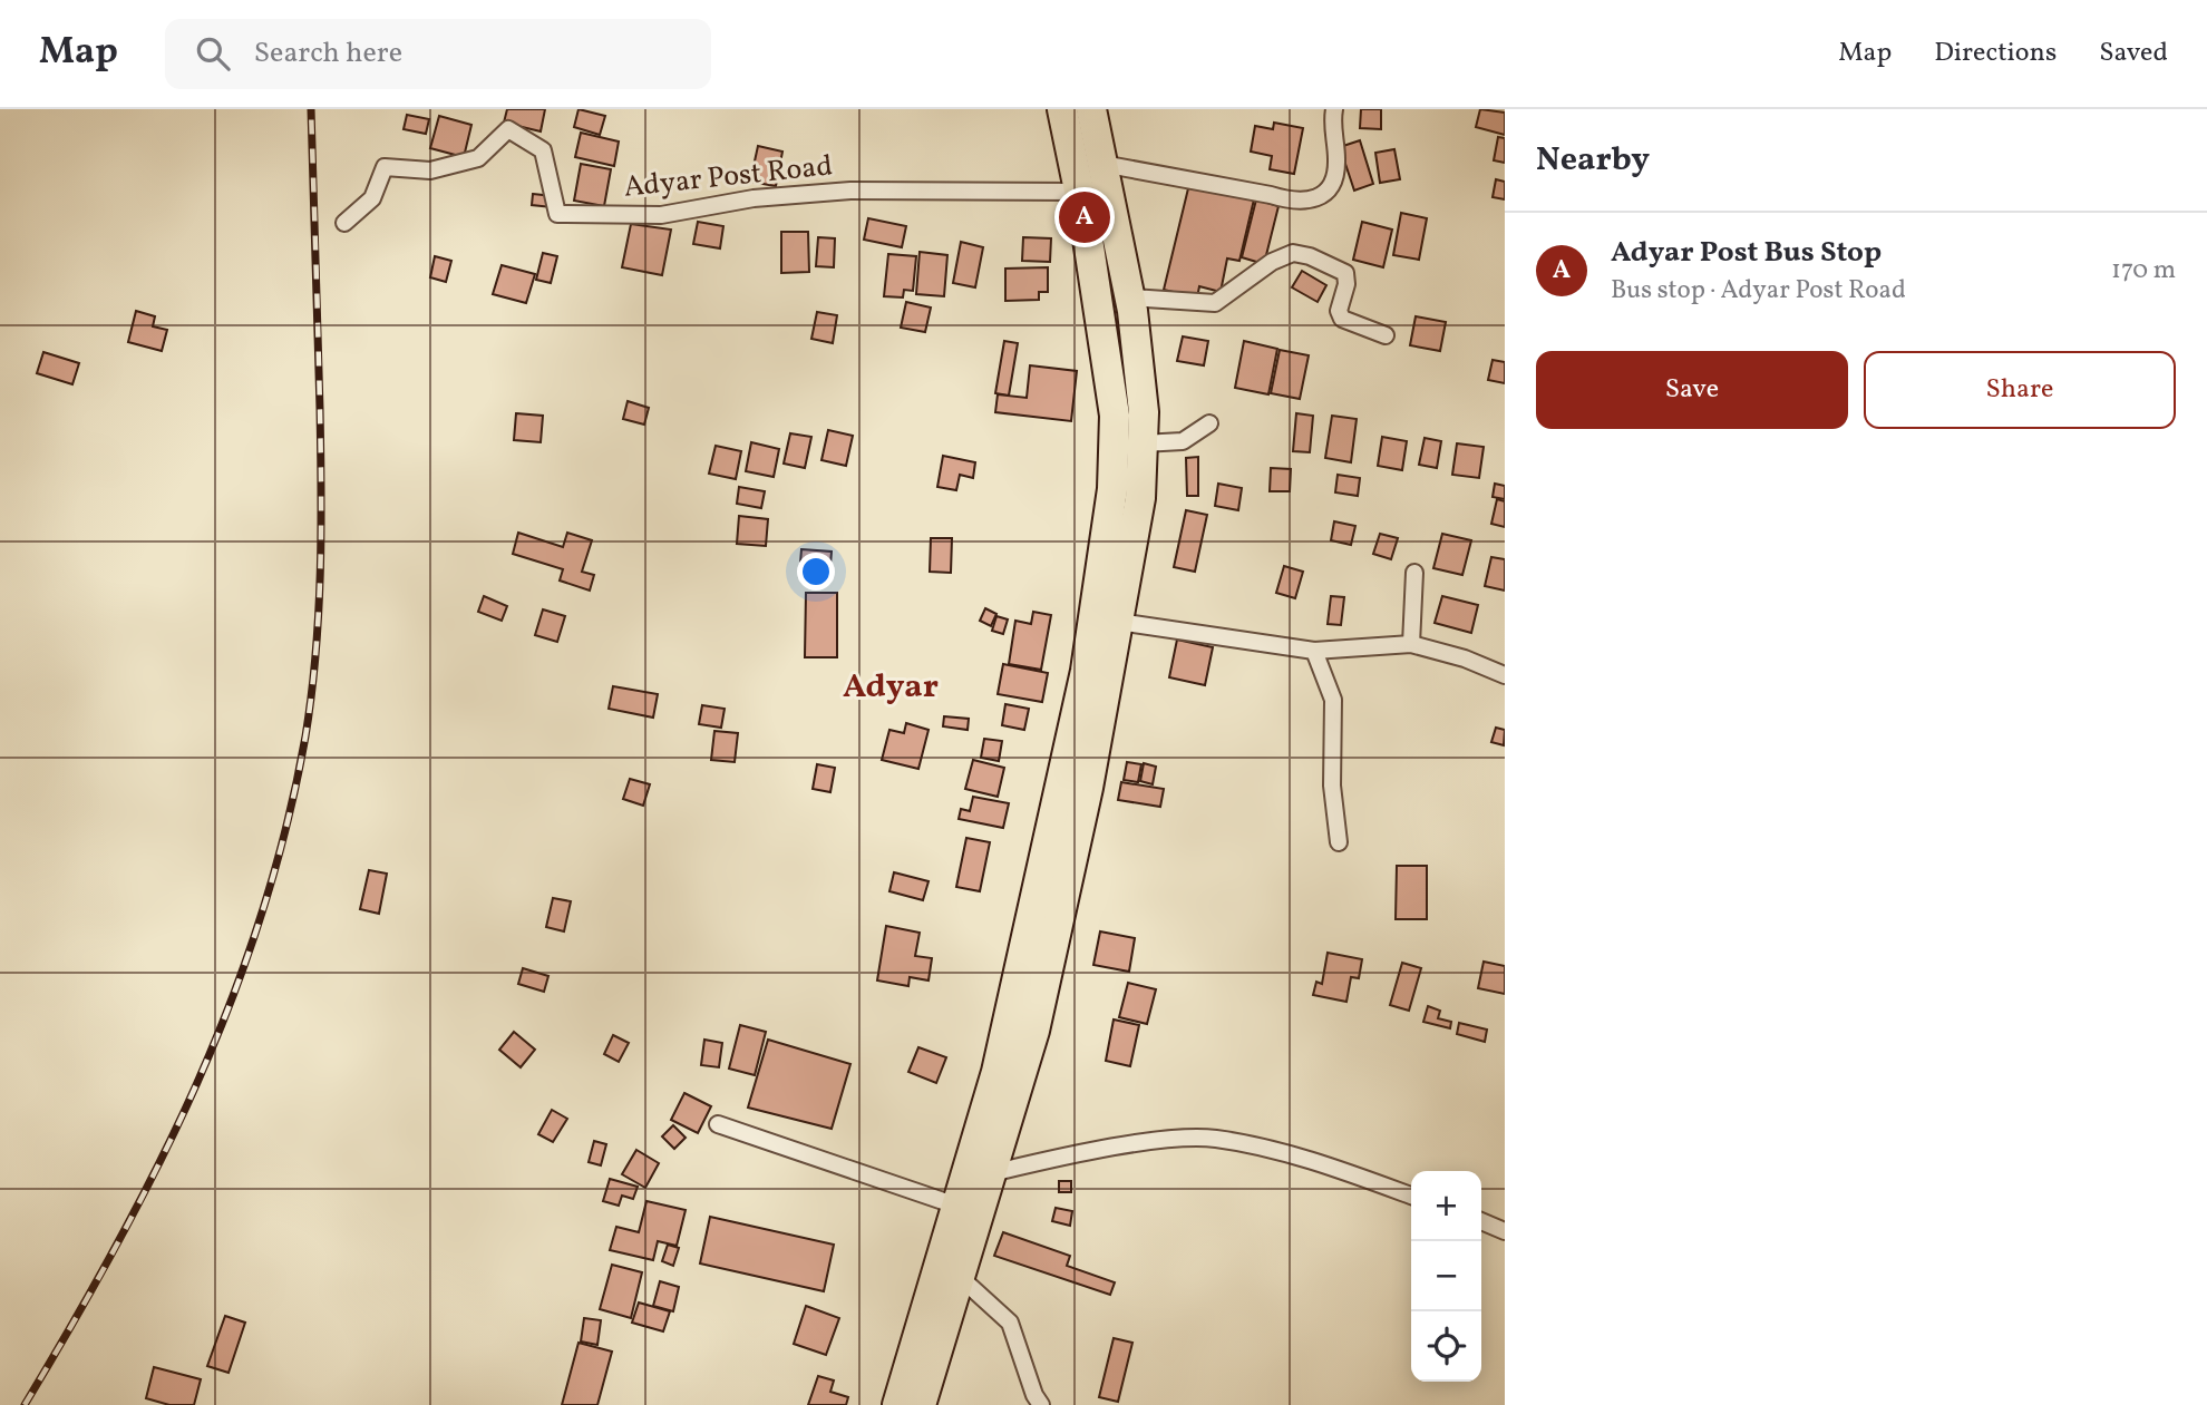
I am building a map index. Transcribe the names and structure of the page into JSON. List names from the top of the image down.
{
  "streets": {
    "street": ["Adyar Post Road"]
  },
  "districts": ["Adyar"],
  "page": {
    "header": "Map",
    "search": "Search here",
    "nav": ["Map", "Directions", "Saved"],
    "heading": "Nearby",
    "pins": "A",
    "list": [
      {
        "mark": "A",
        "name": "Adyar Post Bus Stop",
        "note": "Bus stop · Adyar Post Road",
        "value": "170 m"
      }
    ],
    "buttons": ["Save", "Share"],
    "map_buttons": ["+", "−"]
  }
}
